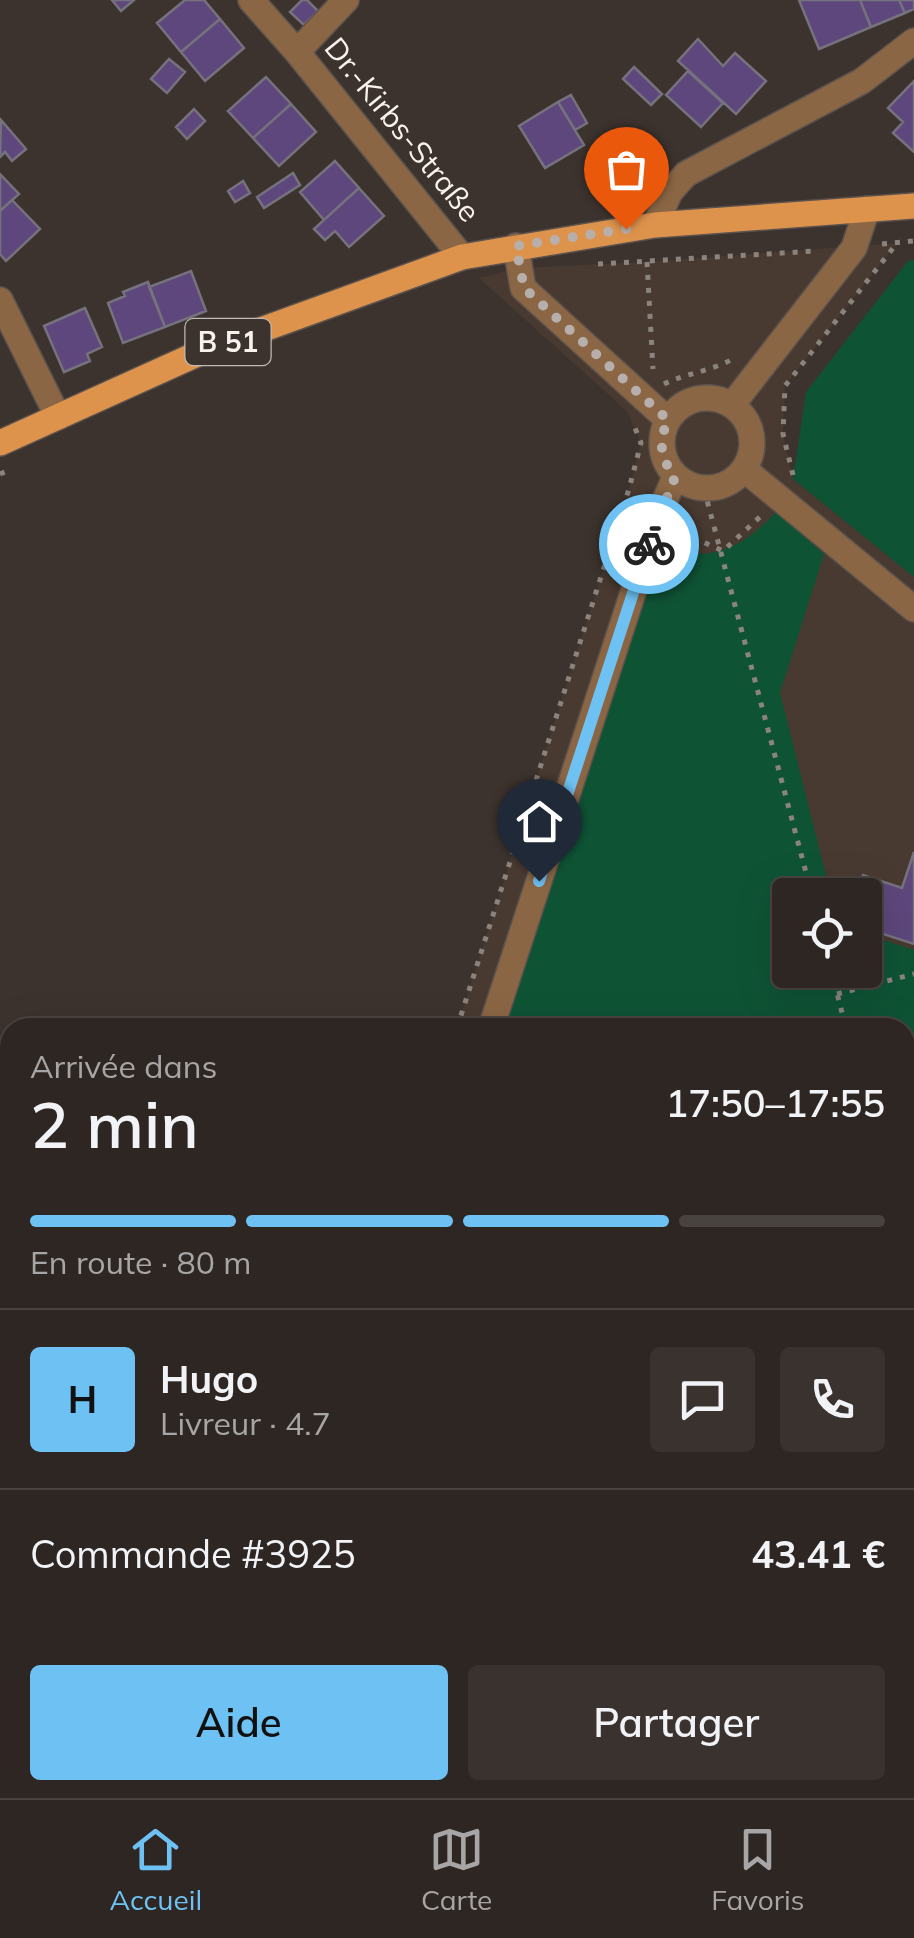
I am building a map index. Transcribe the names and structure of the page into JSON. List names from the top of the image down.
{
  "streets": {
    "main road": ["B 51"],
    "street": ["Dr.-Kirbs-Straße"]
  },
  "crossings": [
    ["Dr.-Kirbs-Straße", "B 51"]
  ],
  "page": {
    "heading": ["2 min", "Arrivée dans", "17:50–17:55"],
    "panel": [
      "Hugo",
      "Livreur · 4.7",
      "Commande #3925",
      "43.41 €"
    ],
    "bar": "En route · 80 m",
    "round": "H",
    "buttons": ["Aide", "Partager"],
    "tabs": ["Accueil", "Carte", "Favoris"]
  }
}
